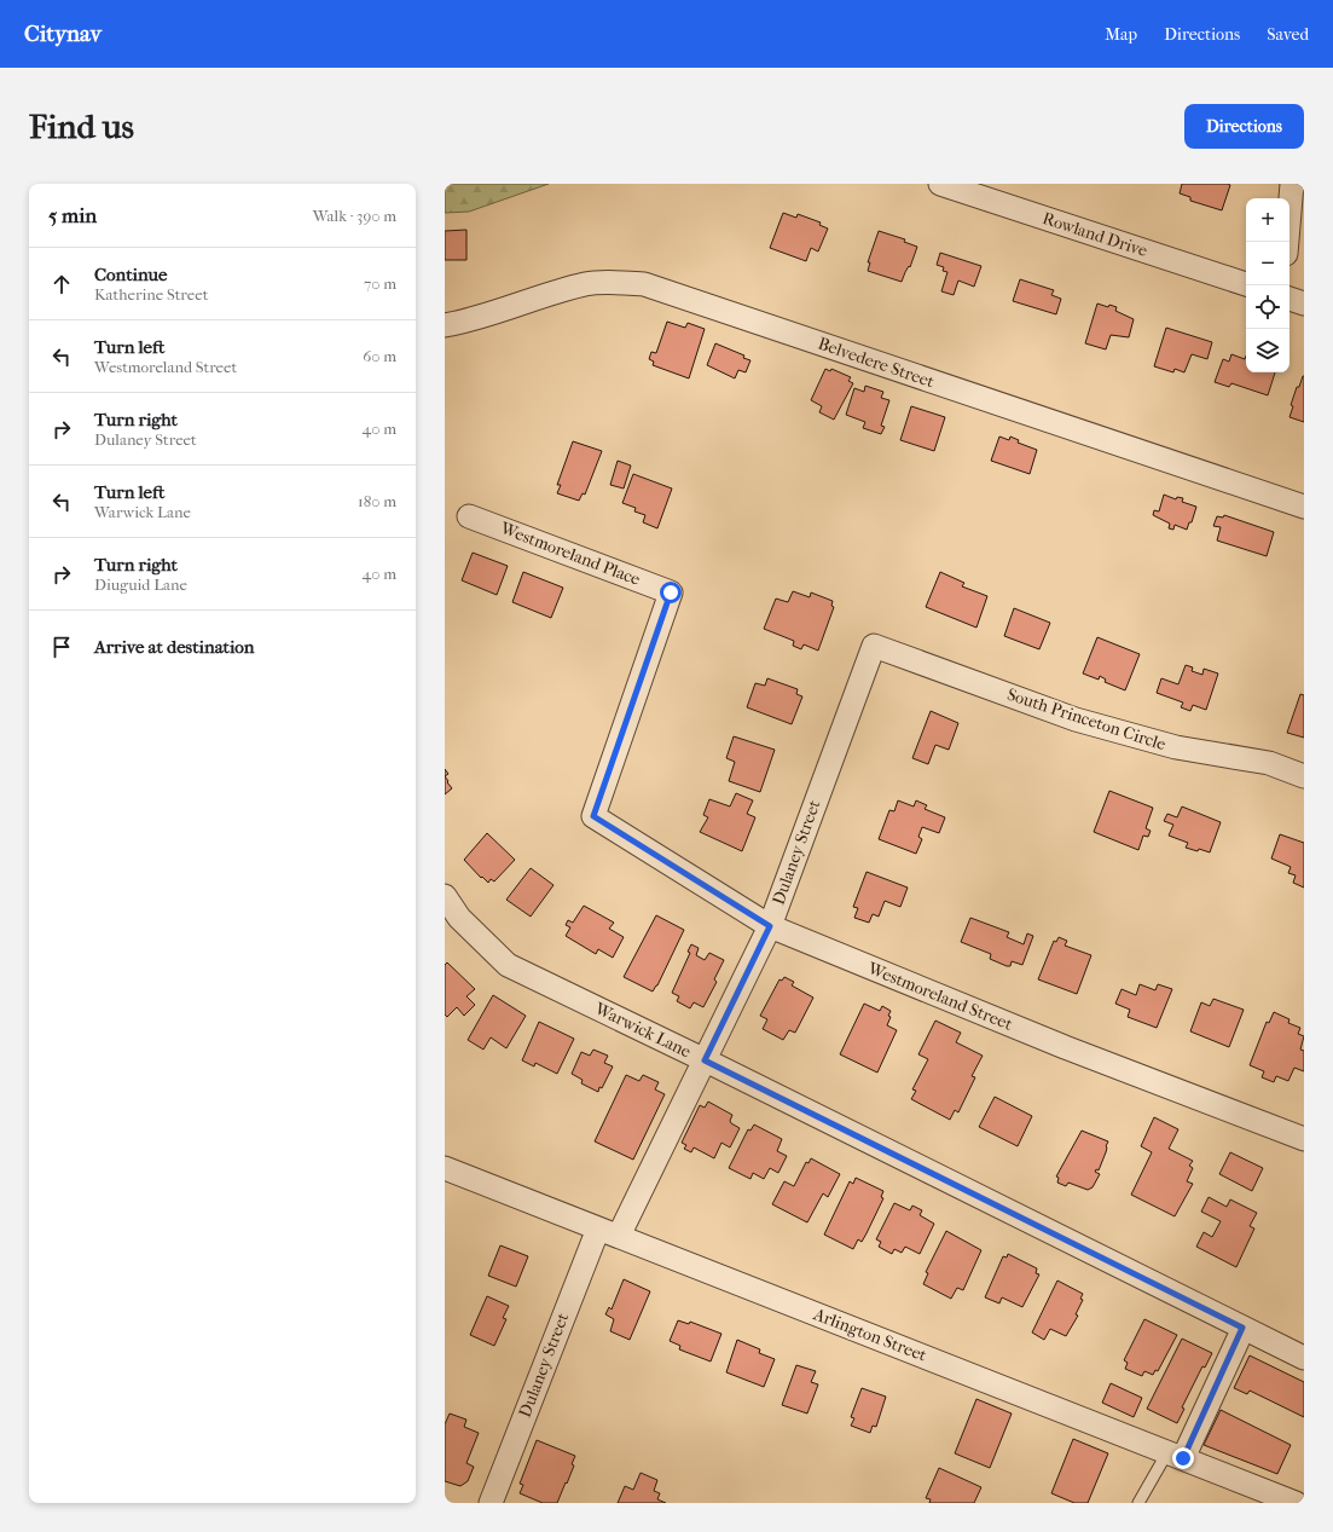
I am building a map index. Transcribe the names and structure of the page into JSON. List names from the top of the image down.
{
  "streets": {
    "street": [
      "Rowland Drive",
      "Belvedere Street",
      "Westmoreland Place",
      "South Princeton Circle",
      "Dulaney Street",
      "Westmoreland Street",
      "Warwick Lane",
      "Arlington Street"
    ]
  },
  "crossings": [
    ["Westmoreland Place", "Westmoreland Street"],
    ["South Princeton Circle", "Dulaney Street"],
    ["Dulaney Street", "Westmoreland Street"],
    ["Dulaney Street", "Warwick Lane"],
    ["Dulaney Street", "Arlington Street"]
  ],
  "page": {
    "header": "Citynav",
    "nav": ["Map", "Directions", "Saved"],
    "buttons": "Directions",
    "title": "Find us",
    "heading": ["5 min", "Walk · 390 m"],
    "map_buttons": ["+", "−"],
    "list": [
      ["Continue", "Katherine Street", "70 m"],
      ["Turn left", "Westmoreland Street", "60 m"],
      ["Turn right", "Dulaney Street", "40 m"],
      ["Turn left", "Warwick Lane", "180 m"],
      ["Turn right", "Diuguid Lane", "40 m"],
      "Arrive at destination"
    ]
  }
}
